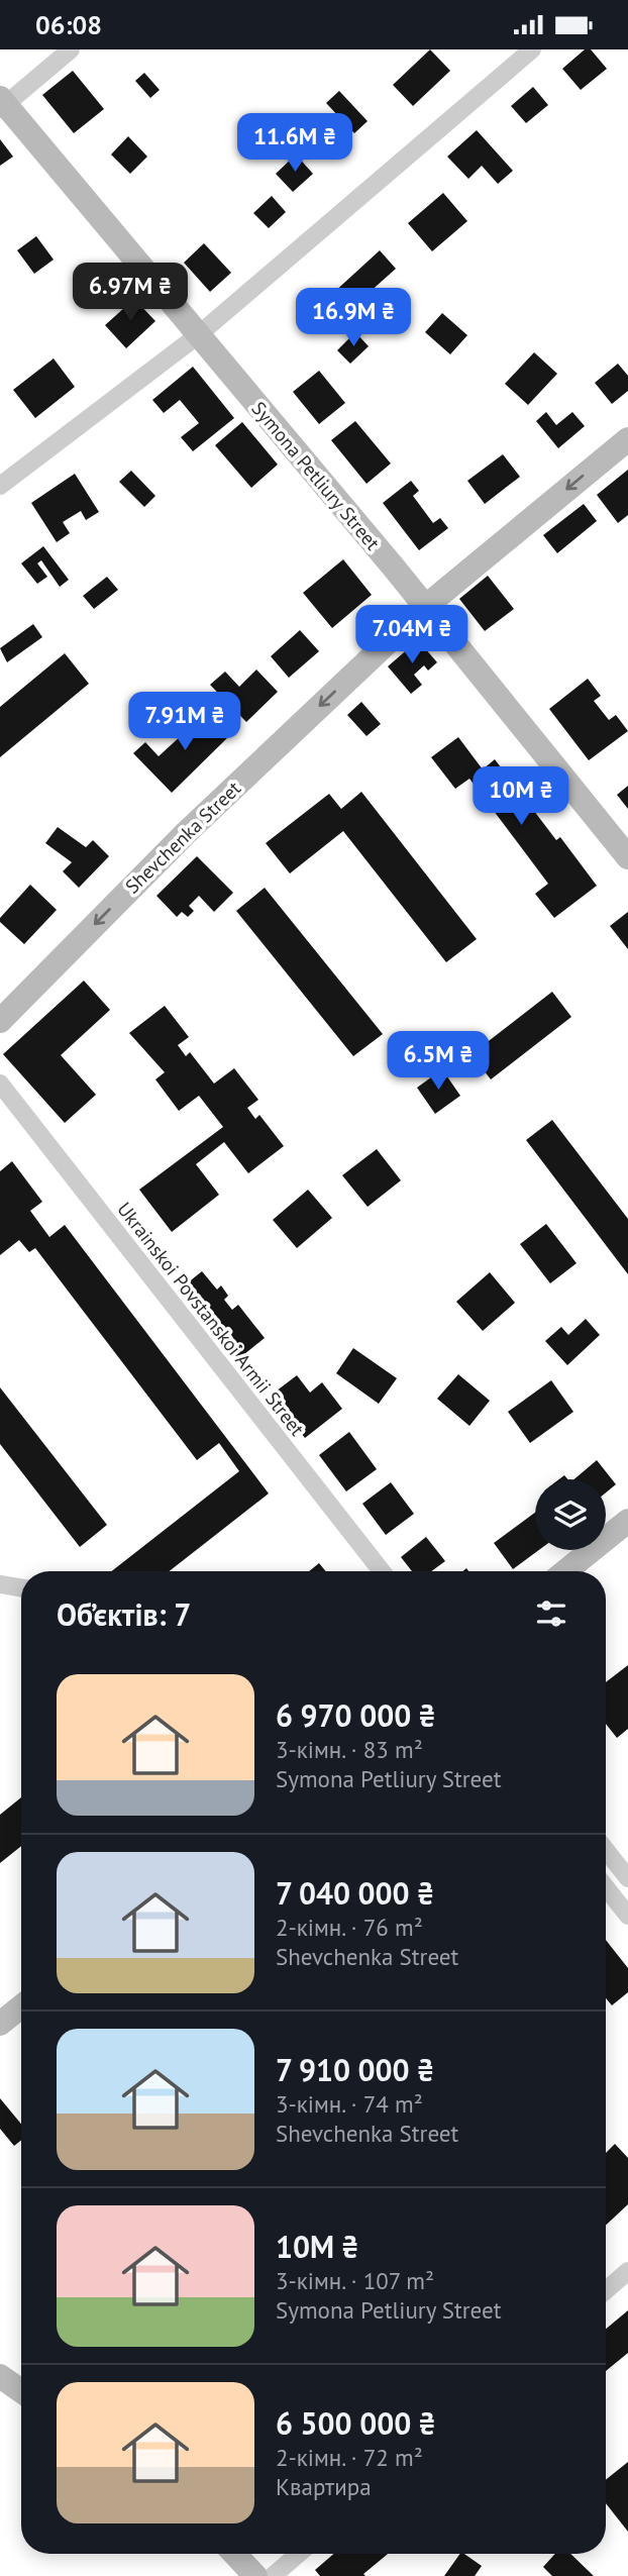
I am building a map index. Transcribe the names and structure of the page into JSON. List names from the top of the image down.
{
  "streets": {
    "street": ["Symona Petliury Street", "Shevchenka Street", "Ukrainskoi Povstanskoi Armii Street"]
  },
  "crossings": [
    ["Symona Petliury Street", "Shevchenka Street"]
  ],
  "one_way": ["Shevchenka Street"],
  "page": {
    "status": "06:08",
    "price": [
      "11.6M ₴",
      "6.97M ₴",
      "16.9M ₴",
      "7.04M ₴",
      "7.91M ₴",
      "10M ₴",
      "6.5M ₴"
    ],
    "heading": "Об’єктів: 7",
    "list": [
      {
        "name": "6 970 000 ₴",
        "note": "3-кімн. · 83 m² · Symona Petliury Street"
      },
      {
        "name": "7 040 000 ₴",
        "note": "2-кімн. · 76 m² · Shevchenka Street"
      },
      {
        "name": "7 910 000 ₴",
        "note": "3-кімн. · 74 m² · Shevchenka Street"
      },
      {
        "name": "10M ₴",
        "note": "3-кімн. · 107 m² · Symona Petliury Street"
      },
      {
        "name": "6 500 000 ₴",
        "note": "2-кімн. · 72 m² · Квартира"
      }
    ]
  }
}
